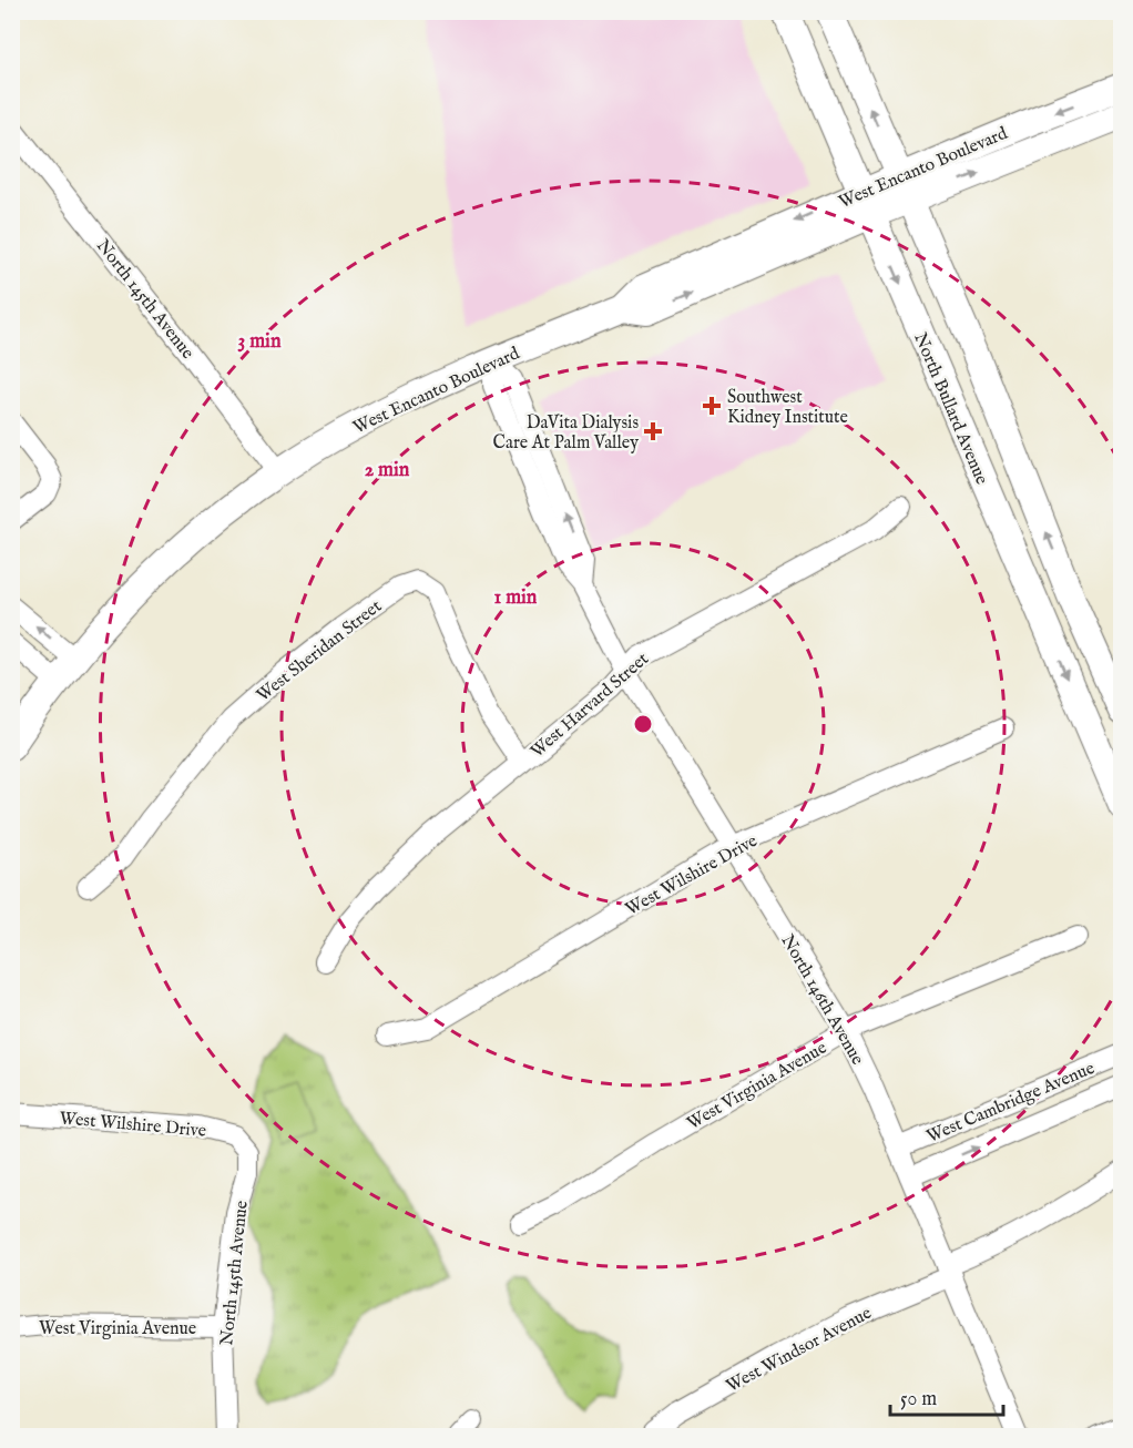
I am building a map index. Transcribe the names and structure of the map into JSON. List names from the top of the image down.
{
  "streets": {
    "main road": ["West Encanto Boulevard", "North Bullard Avenue"],
    "street": [
      "North 145th Avenue",
      "West Sheridan Street",
      "West Harvard Street",
      "West Wilshire Drive",
      "North 146th Avenue",
      "West Virginia Avenue",
      "West Cambridge Avenue",
      "West Windsor Avenue"
    ]
  },
  "crossings": [
    ["West Encanto Boulevard", "North 145th Avenue"],
    ["West Encanto Boulevard", "North Bullard Avenue"],
    ["West Encanto Boulevard", "North 146th Avenue"],
    ["North 145th Avenue", "West Wilshire Drive"],
    ["North 145th Avenue", "West Virginia Avenue"],
    ["West Sheridan Street", "West Harvard Street"],
    ["West Harvard Street", "North 146th Avenue"],
    ["West Wilshire Drive", "North 146th Avenue"],
    ["North 146th Avenue", "West Virginia Avenue"],
    ["North 146th Avenue", "West Cambridge Avenue"],
    ["North 146th Avenue", "West Windsor Avenue"]
  ],
  "places": {
    "health": ["Southwest Kidney Institute", "DaVita Dialysis Care At Palm Valley"]
  },
  "scale_bar": "50 m",
  "rings": ["3 min", "2 min", "1 min"]
}
